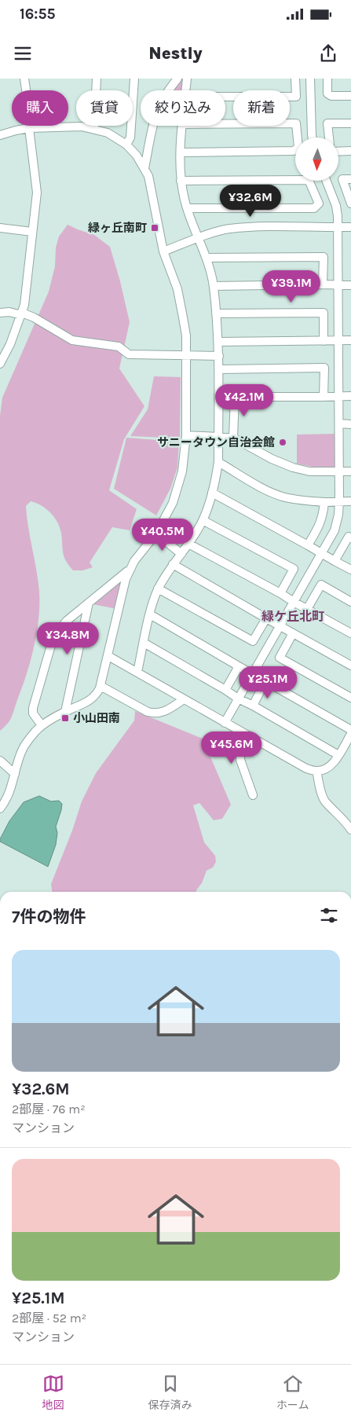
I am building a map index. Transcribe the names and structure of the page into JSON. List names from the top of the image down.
{
  "districts": ["緑ケ丘北町"],
  "places": {
    "transit": ["緑ヶ丘南町", "小山田南"],
    "other": ["サニータウン自治会館"]
  },
  "north": "bottom",
  "page": {
    "status": "16:55",
    "header": "Nestly",
    "chip": [
      "購入",
      "賃貸",
      "絞り込み",
      "新着"
    ],
    "price": [
      "¥32.6M",
      "¥39.1M",
      "¥42.1M",
      "¥40.5M",
      "¥34.8M",
      "¥25.1M",
      "¥45.6M"
    ],
    "heading": "7件の物件",
    "list": [
      {
        "name": "¥32.6M",
        "note": "2部屋 · 76 m² · マンション"
      },
      {
        "name": "¥25.1M",
        "note": "2部屋 · 52 m² · マンション"
      }
    ],
    "tabs": ["地図", "保存済み", "ホーム"]
  }
}
